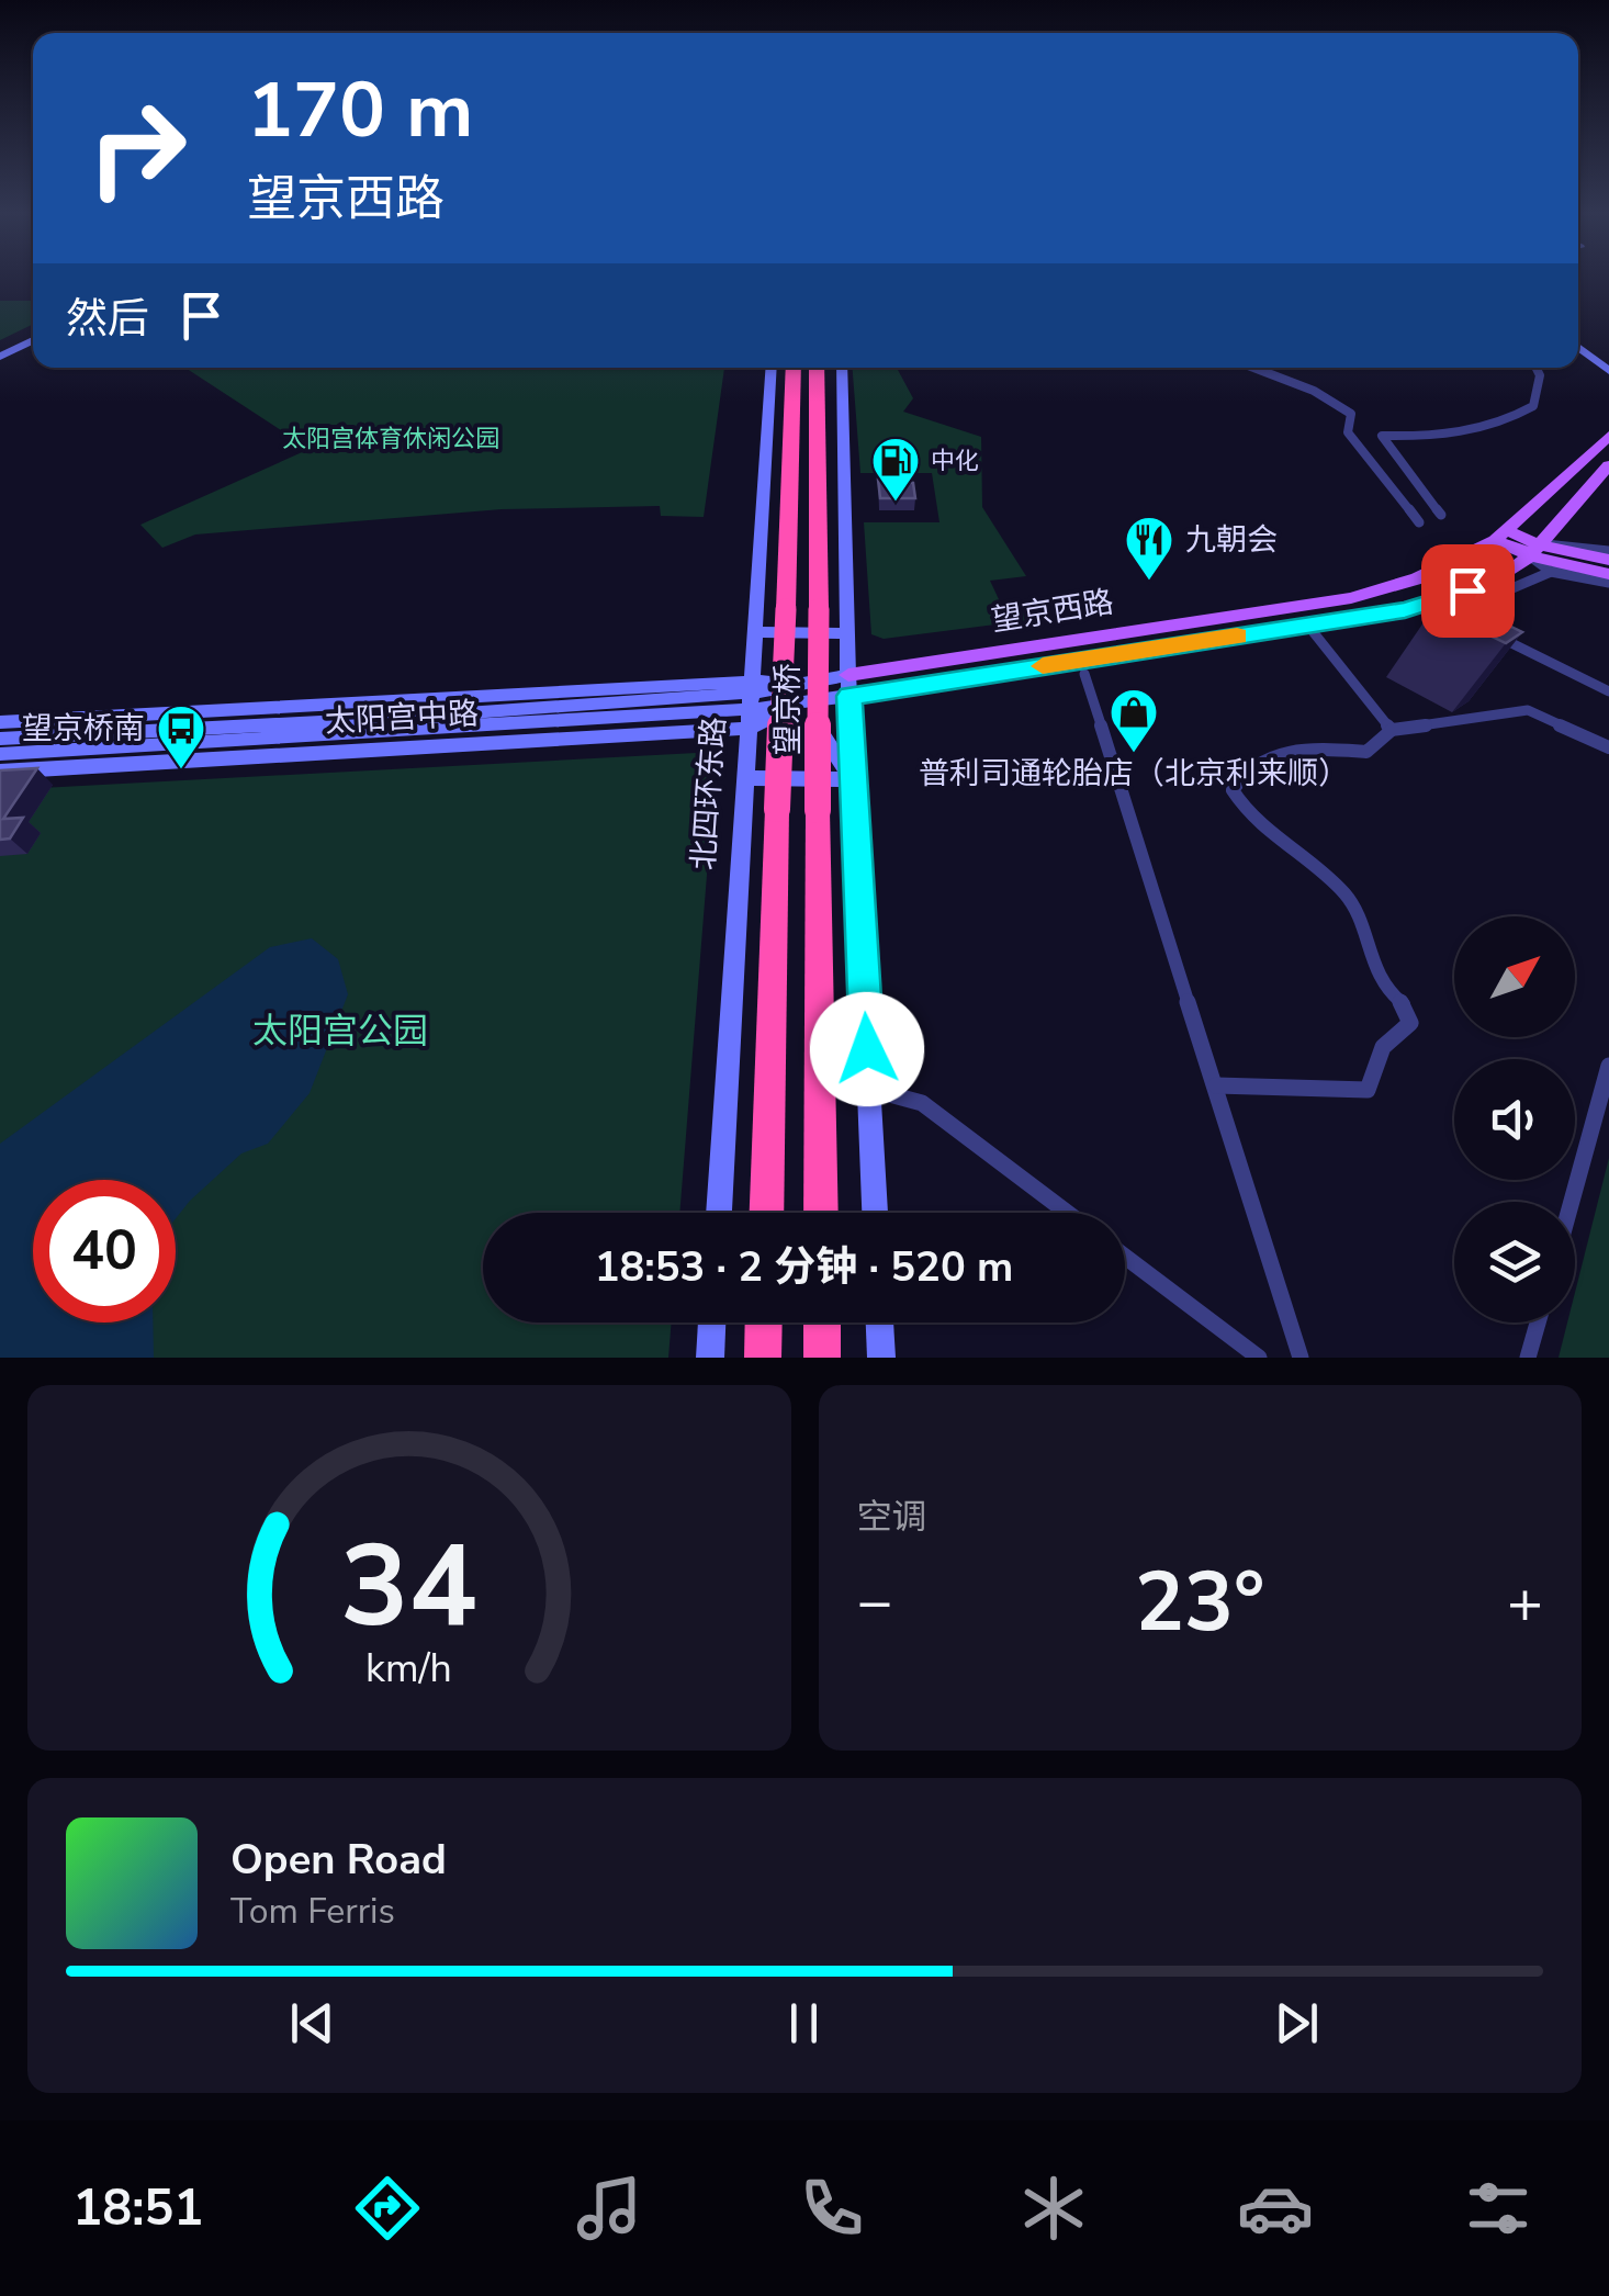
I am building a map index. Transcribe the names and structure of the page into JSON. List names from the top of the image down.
{
  "streets": {
    "highway": ["望京桥"],
    "main road": ["望京西路"],
    "street": ["太阳宫中路", "北四环东路"]
  },
  "crossings": [
    ["太阳宫中路", "北四环东路"]
  ],
  "parks": ["太阳宫体育休闲公园", "太阳宫公园"],
  "places": {
    "fuel station": ["中化"],
    "restaurant": ["九朝会"],
    "shop": ["普利司通轮胎店（北京利来顺）"],
    "bus stop": ["望京桥南"]
  },
  "north": "top right",
  "page": {
    "turn": ["170 m", "望京西路"],
    "then": "然后",
    "limit": "40",
    "trip": "18:53 · 2 分钟 · 520 m",
    "tile": "空调",
    "heat": ["−", "23°", "+"],
    "song": ["Open Road", "Tom Ferris"],
    "tabs": "18:51",
    "gauge": ["34", "km/h"]
  }
}
